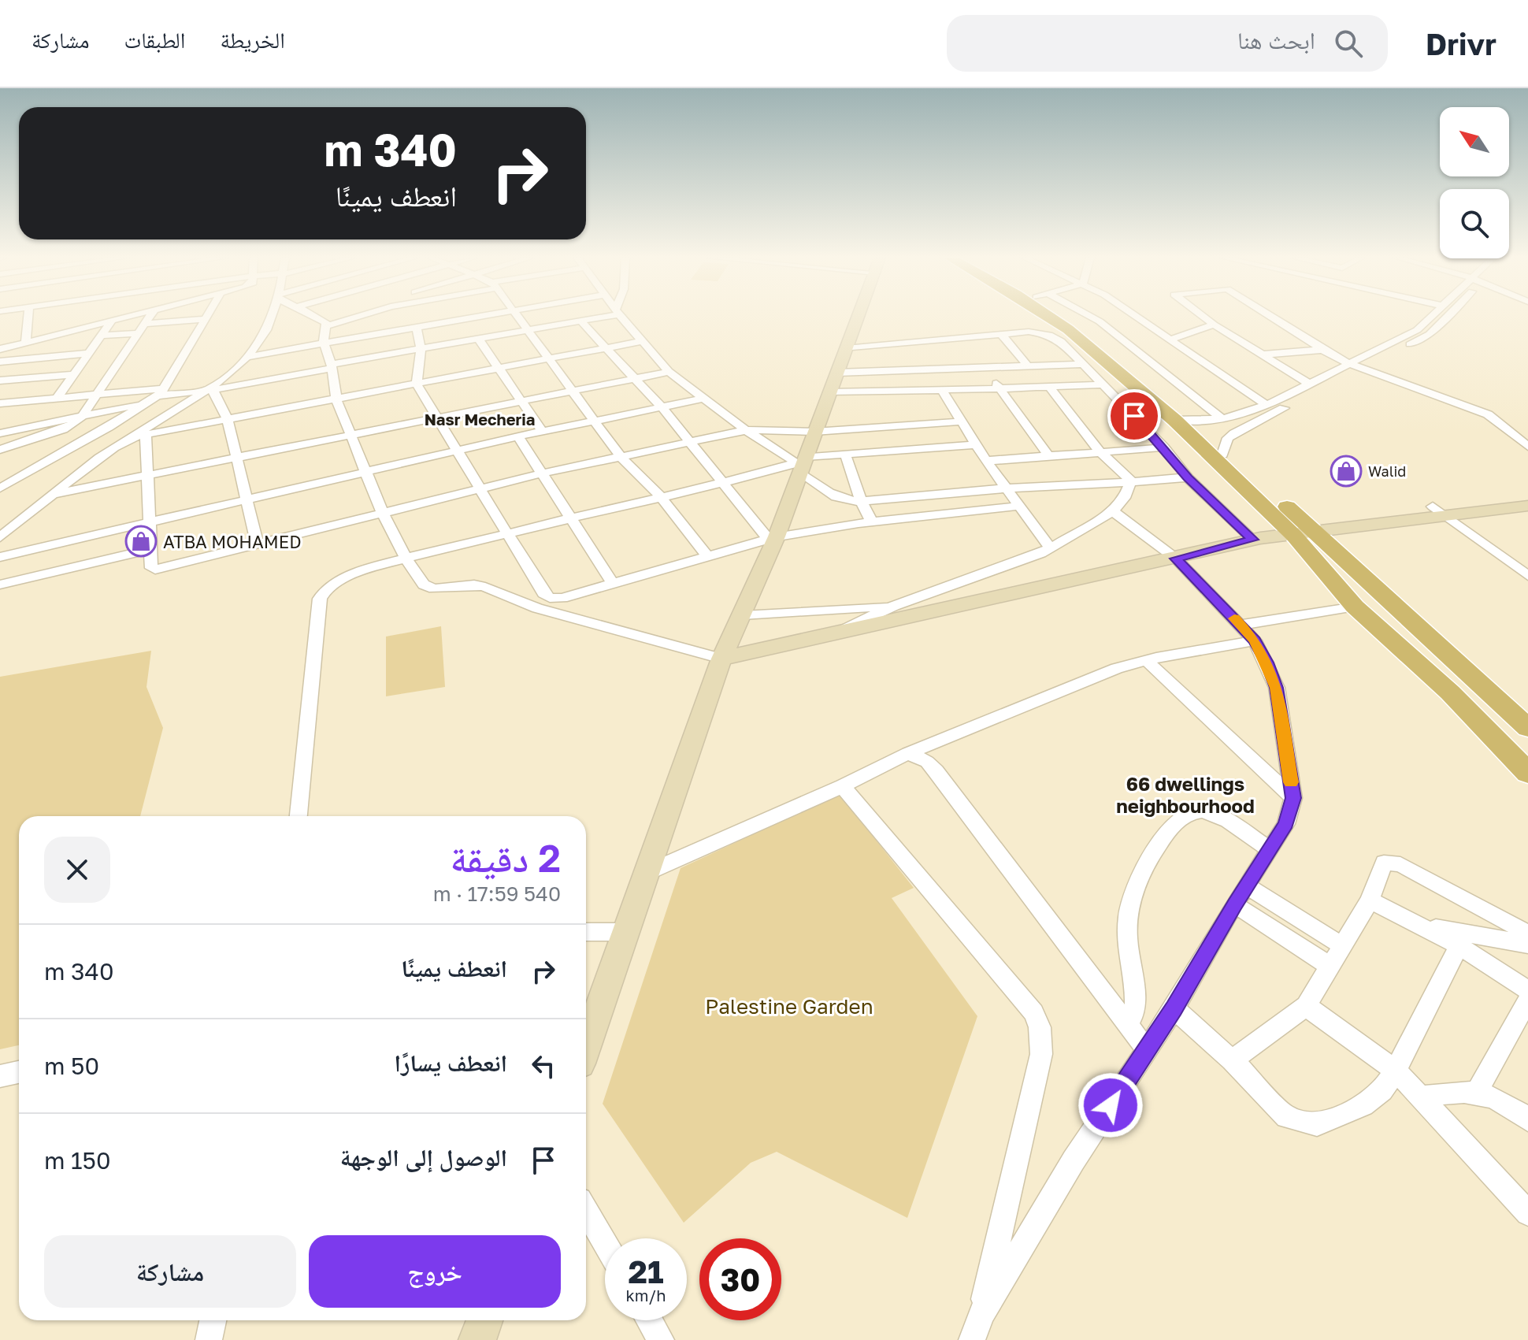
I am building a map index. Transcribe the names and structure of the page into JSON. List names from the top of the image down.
{
  "districts": ["Nasr Mecheria", "66 dwellings neighbourhood"],
  "parks": ["Palestine Garden"],
  "places": {
    "shop": ["Walid", "ATBA MOHAMED"]
  },
  "north": "top left",
  "page": {
    "header": "Drivr",
    "search": "ابحث هنا",
    "nav": ["الخريطة", "الطبقات", "مشاركة"],
    "turn": ["340 m", "انعطف يمينًا"],
    "heading": ["2 دقيقة", "540 m · 17:59"],
    "list": [
      {
        "name": "انعطف يمينًا",
        "value": "340 m"
      },
      {
        "name": "انعطف يسارًا",
        "value": "50 m"
      },
      {
        "name": "الوصول إلى الوجهة",
        "value": "150 m"
      }
    ],
    "buttons": ["خروج", "مشاركة"],
    "speed": "21 km/h",
    "limit": "30"
  }
}
